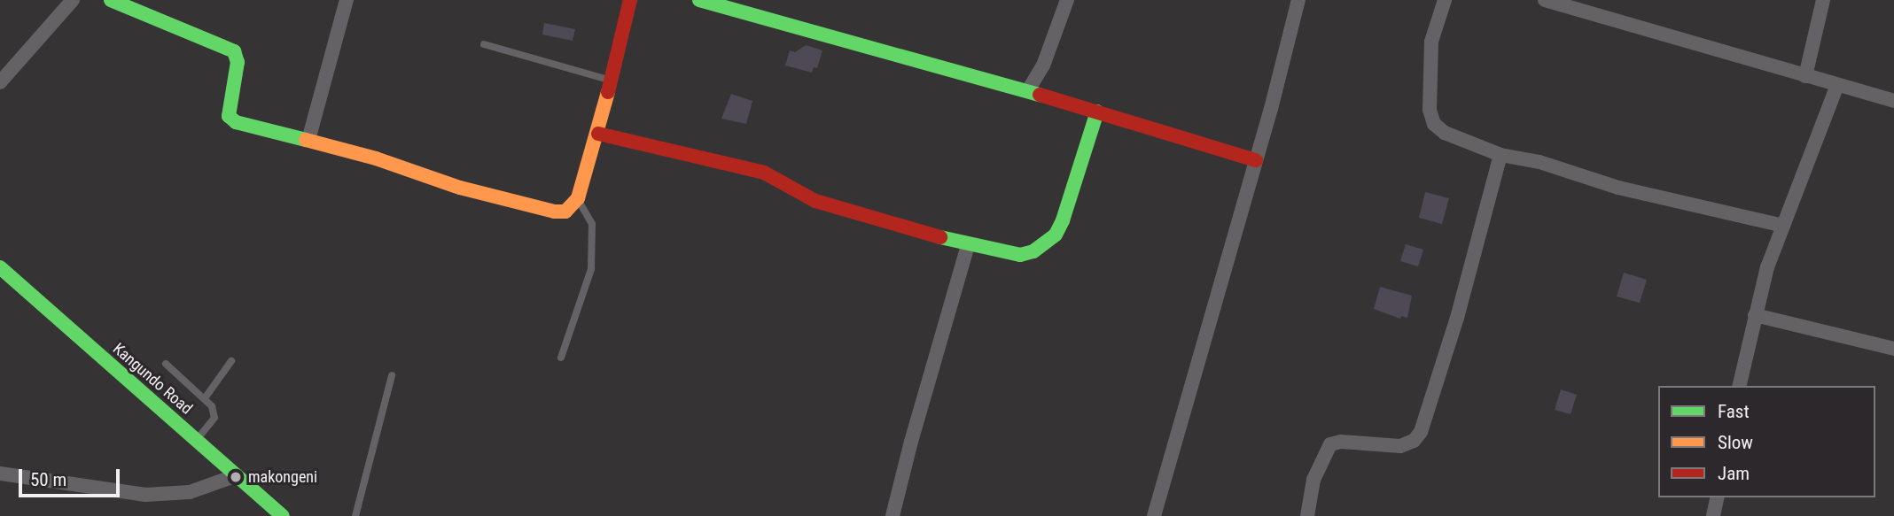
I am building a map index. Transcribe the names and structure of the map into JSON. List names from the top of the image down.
{
  "streets": {
    "main road": ["Kangundo Road"]
  },
  "places": ["makongeni"],
  "legend": ["Fast", "Slow", "Jam"],
  "scale_bar": "50 m"
}
